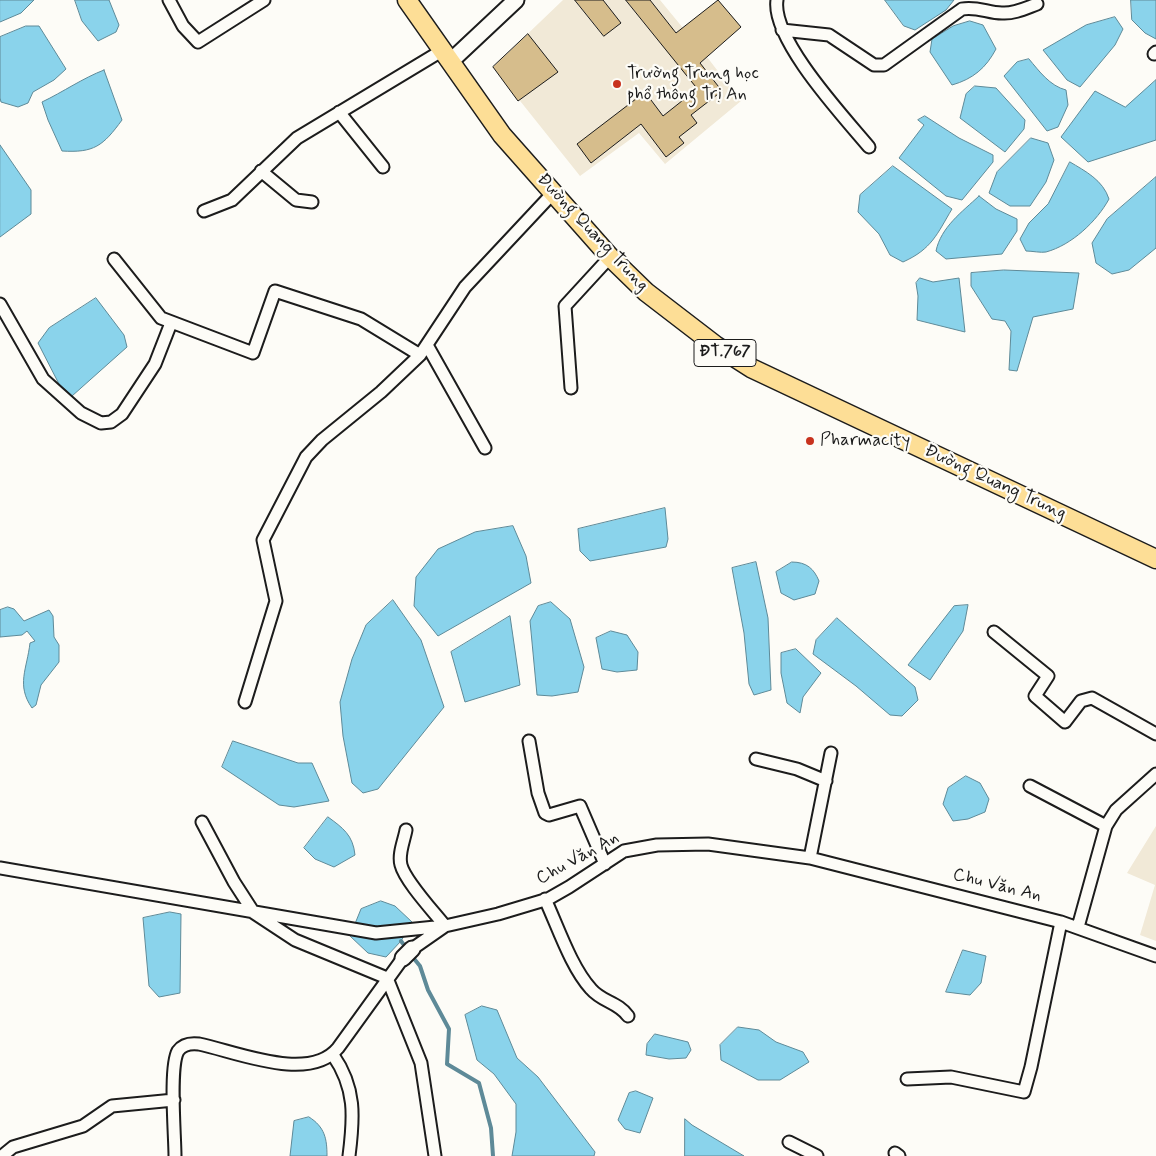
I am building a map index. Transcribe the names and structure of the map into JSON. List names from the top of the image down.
{
  "streets": {
    "main road": ["Đường Quang Trung", "ĐT.767"],
    "street": ["Chu Văn An"]
  },
  "places": ["Trường Trung học phổ thông Trị An", "Pharmacity"]
}
